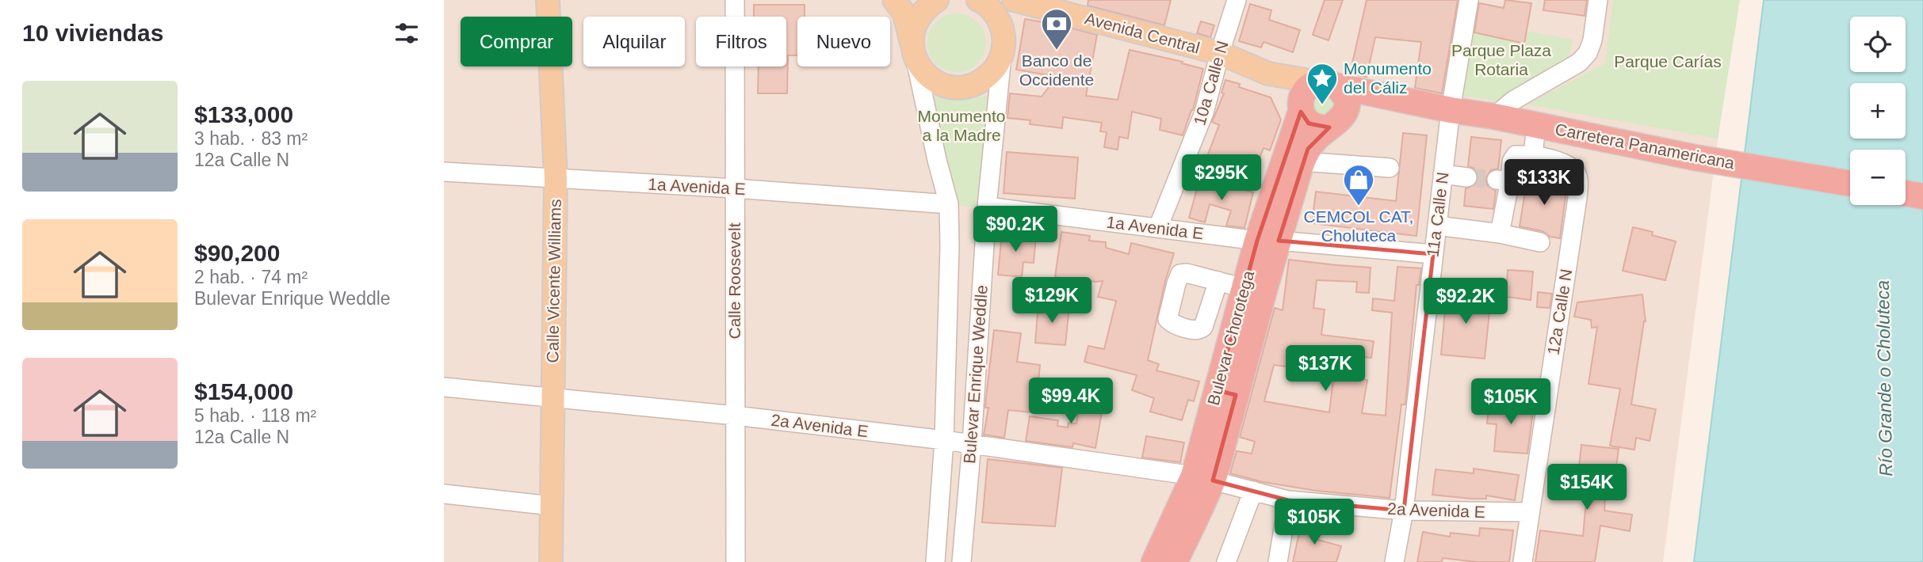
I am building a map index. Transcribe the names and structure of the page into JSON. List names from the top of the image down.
{
  "streets": {
    "highway": ["Carretera Panamericana", "Bulevar Chorotega"],
    "main road": ["Avenida Central", "Calle Vicente Williams", "Bulevar Enrique Weddle"],
    "street": [
      "10a Calle N",
      "1a Avenida E",
      "11a Calle N",
      "Calle Roosevelt",
      "12a Calle N",
      "2a Avenida E"
    ]
  },
  "crossings": [
    ["Avenida Central", "10a Calle N"],
    ["Avenida Central", "Carretera Panamericana"],
    ["Avenida Central", "Bulevar Chorotega"],
    ["Avenida Central", "Bulevar Enrique Weddle"],
    ["10a Calle N", "1a Avenida E"],
    ["Carretera Panamericana", "11a Calle N"],
    ["Carretera Panamericana", "Bulevar Chorotega"],
    ["1a Avenida E", "11a Calle N"],
    ["1a Avenida E", "Calle Vicente Williams"],
    ["1a Avenida E", "Calle Roosevelt"],
    ["1a Avenida E", "Bulevar Chorotega"],
    ["1a Avenida E", "Bulevar Enrique Weddle"],
    ["11a Calle N", "2a Avenida E"],
    ["Calle Vicente Williams", "2a Avenida E"],
    ["Calle Roosevelt", "2a Avenida E"],
    ["12a Calle N", "2a Avenida E"],
    ["Bulevar Chorotega", "2a Avenida E"],
    ["Bulevar Enrique Weddle", "2a Avenida E"]
  ],
  "water": ["Río Grande o Choluteca"],
  "parks": ["Parque Plaza Rotaria", "Parque Carías", "Monumento a la Madre"],
  "places": {
    "bank": ["Banco de Occidente"],
    "place": ["Monumento del Cáliz"],
    "shop": ["CEMCOL CAT, Choluteca"]
  },
  "page": {
    "heading": "10 viviendas",
    "map_buttons": ["+", "−"],
    "chip": [
      "Comprar",
      "Alquilar",
      "Filtros",
      "Nuevo"
    ],
    "list": [
      {
        "name": "$133,000",
        "note": "3 hab. · 83 m² · 12a Calle N"
      },
      {
        "name": "$90,200",
        "note": "2 hab. · 74 m² · Bulevar Enrique Weddle"
      },
      {
        "name": "$154,000",
        "note": "5 hab. · 118 m² · 12a Calle N"
      }
    ],
    "price": [
      "$295K",
      "$133K",
      "$90.2K",
      "$129K",
      "$92.2K",
      "$137K",
      "$99.4K",
      "$105K",
      "$154K",
      "$105K"
    ]
  }
}
